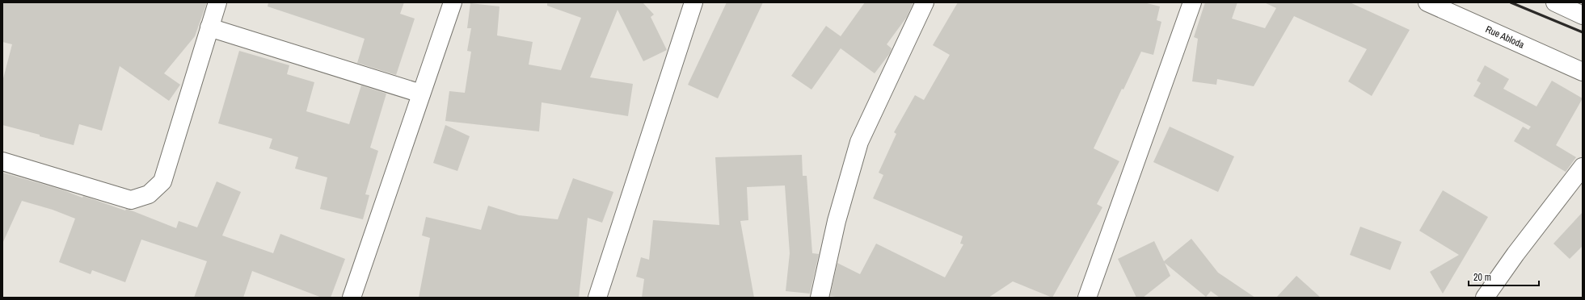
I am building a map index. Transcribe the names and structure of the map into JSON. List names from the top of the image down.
{
  "streets": {
    "street": ["Rue Abloda"]
  },
  "scale_bar": "20 m"
}
